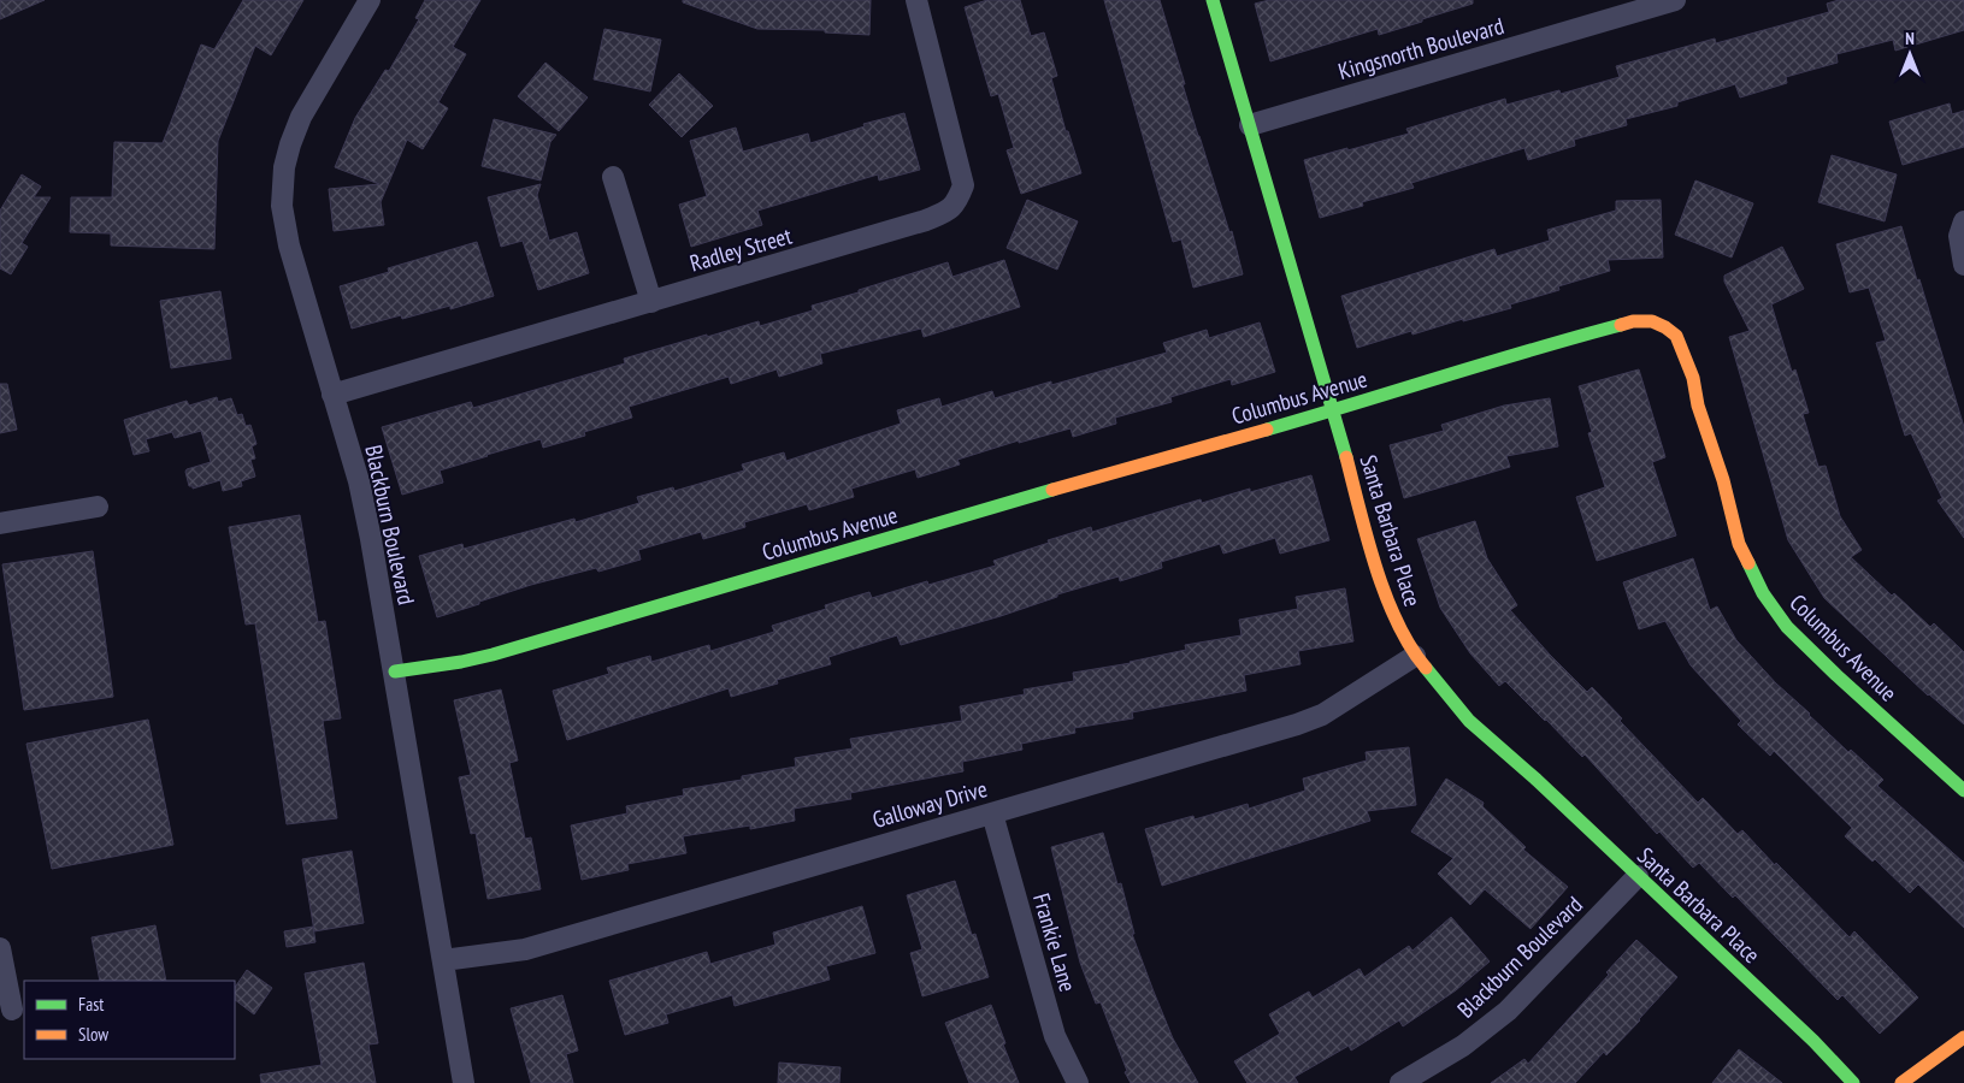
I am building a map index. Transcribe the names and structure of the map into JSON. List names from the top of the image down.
{
  "streets": {
    "street": [
      "Kingsnorth Boulevard",
      "Radley Street",
      "Columbus Avenue",
      "Blackburn Boulevard",
      "Santa Barbara Place",
      "Galloway Drive",
      "Frankie Lane"
    ]
  },
  "crossings": [
    ["Kingsnorth Boulevard", "Santa Barbara Place"],
    ["Radley Street", "Blackburn Boulevard"],
    ["Columbus Avenue", "Blackburn Boulevard"],
    ["Columbus Avenue", "Santa Barbara Place"],
    ["Blackburn Boulevard", "Santa Barbara Place"],
    ["Blackburn Boulevard", "Galloway Drive"],
    ["Santa Barbara Place", "Galloway Drive"],
    ["Galloway Drive", "Frankie Lane"]
  ],
  "legend": ["Fast", "Slow"],
  "north": "top"
}
